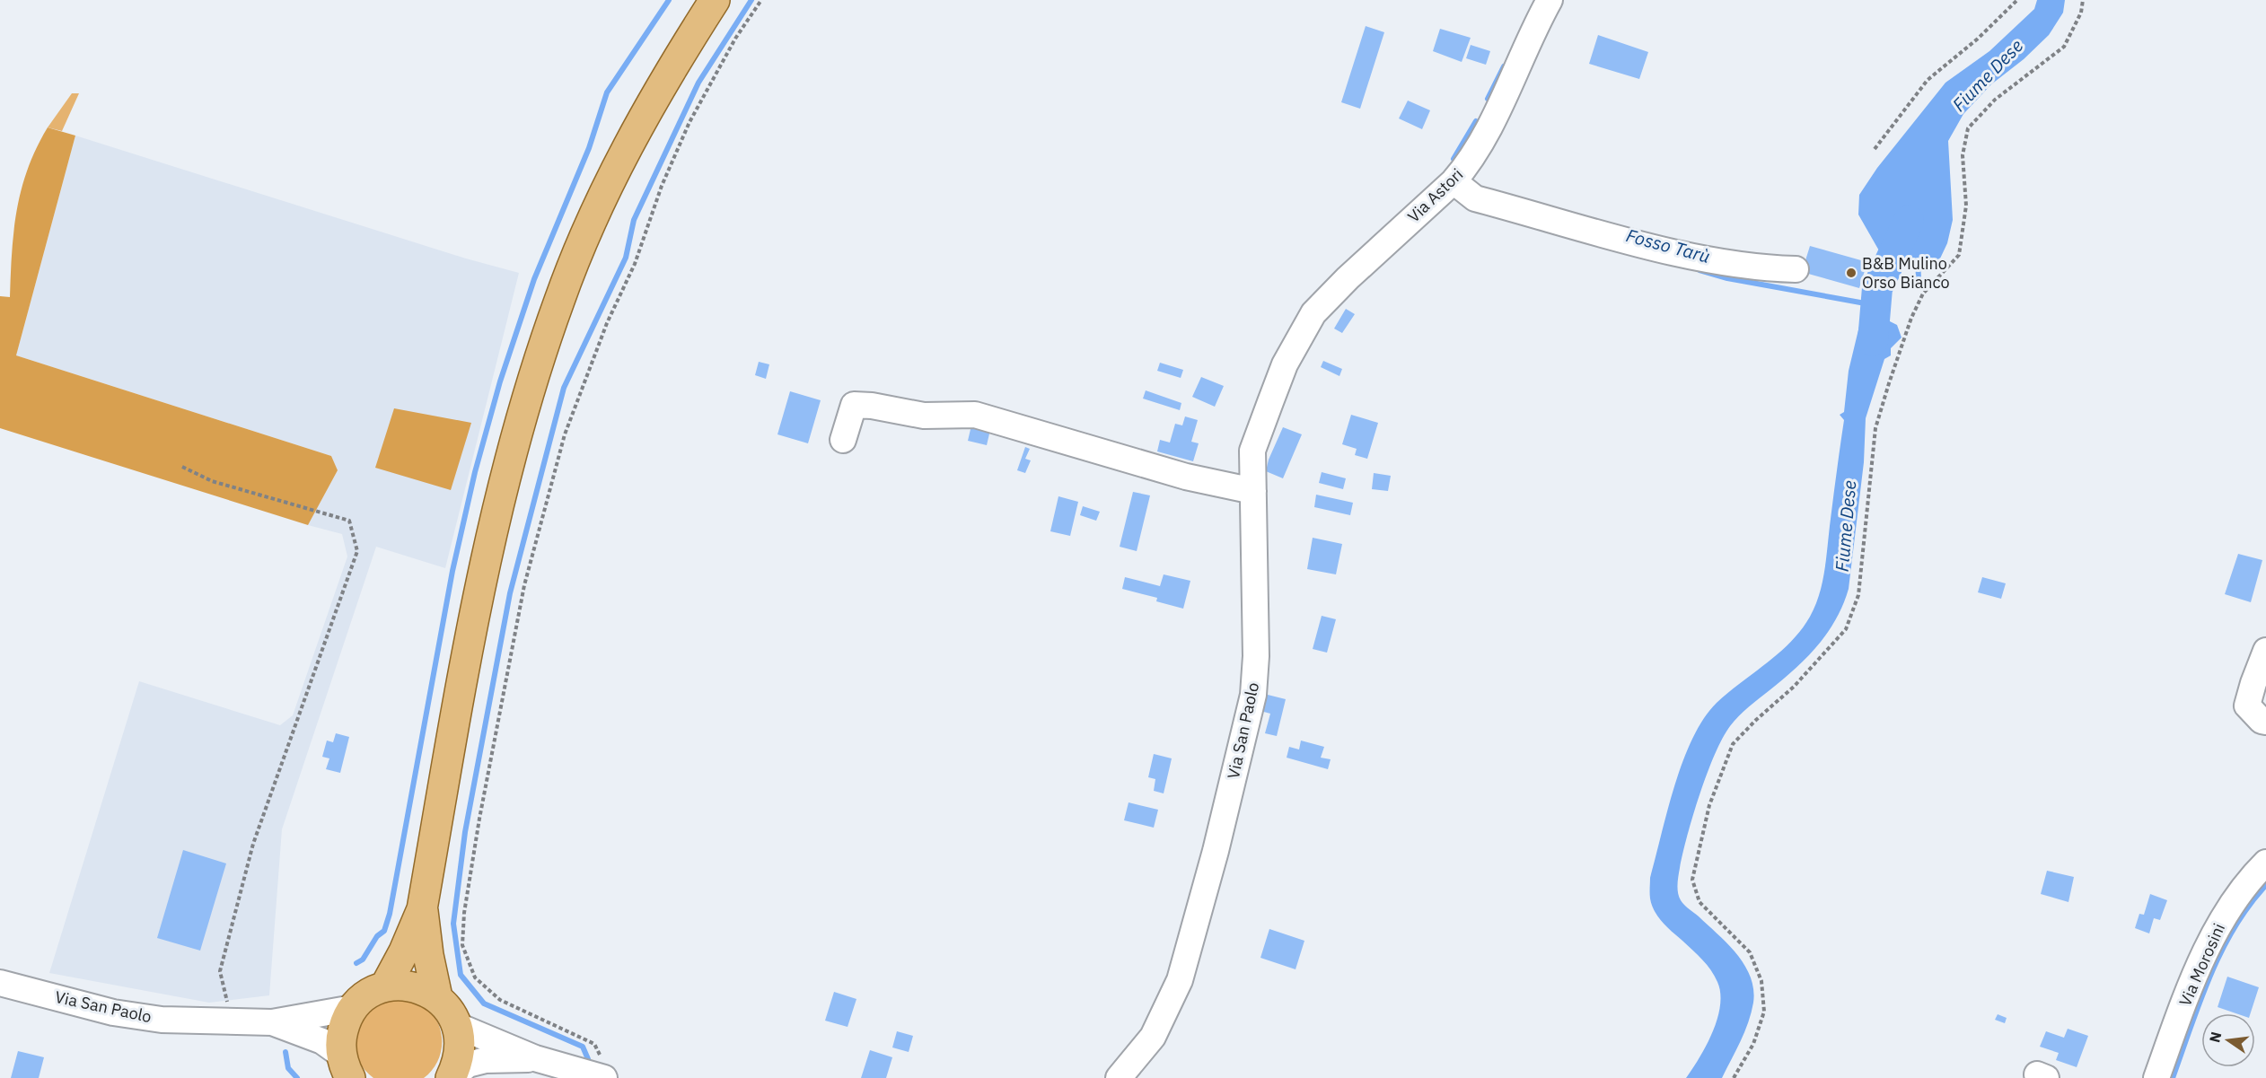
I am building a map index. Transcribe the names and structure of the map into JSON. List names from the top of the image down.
{
  "streets": {
    "street": ["Via Astori", "Via San Paolo", "Via Morosini"]
  },
  "crossings": [
    ["Via Astori", "Via San Paolo"]
  ],
  "water": ["Fiume Dese", "Fosso Tarù"],
  "places": ["B&B Mulino Orso Bianco"],
  "north": "left"
}
